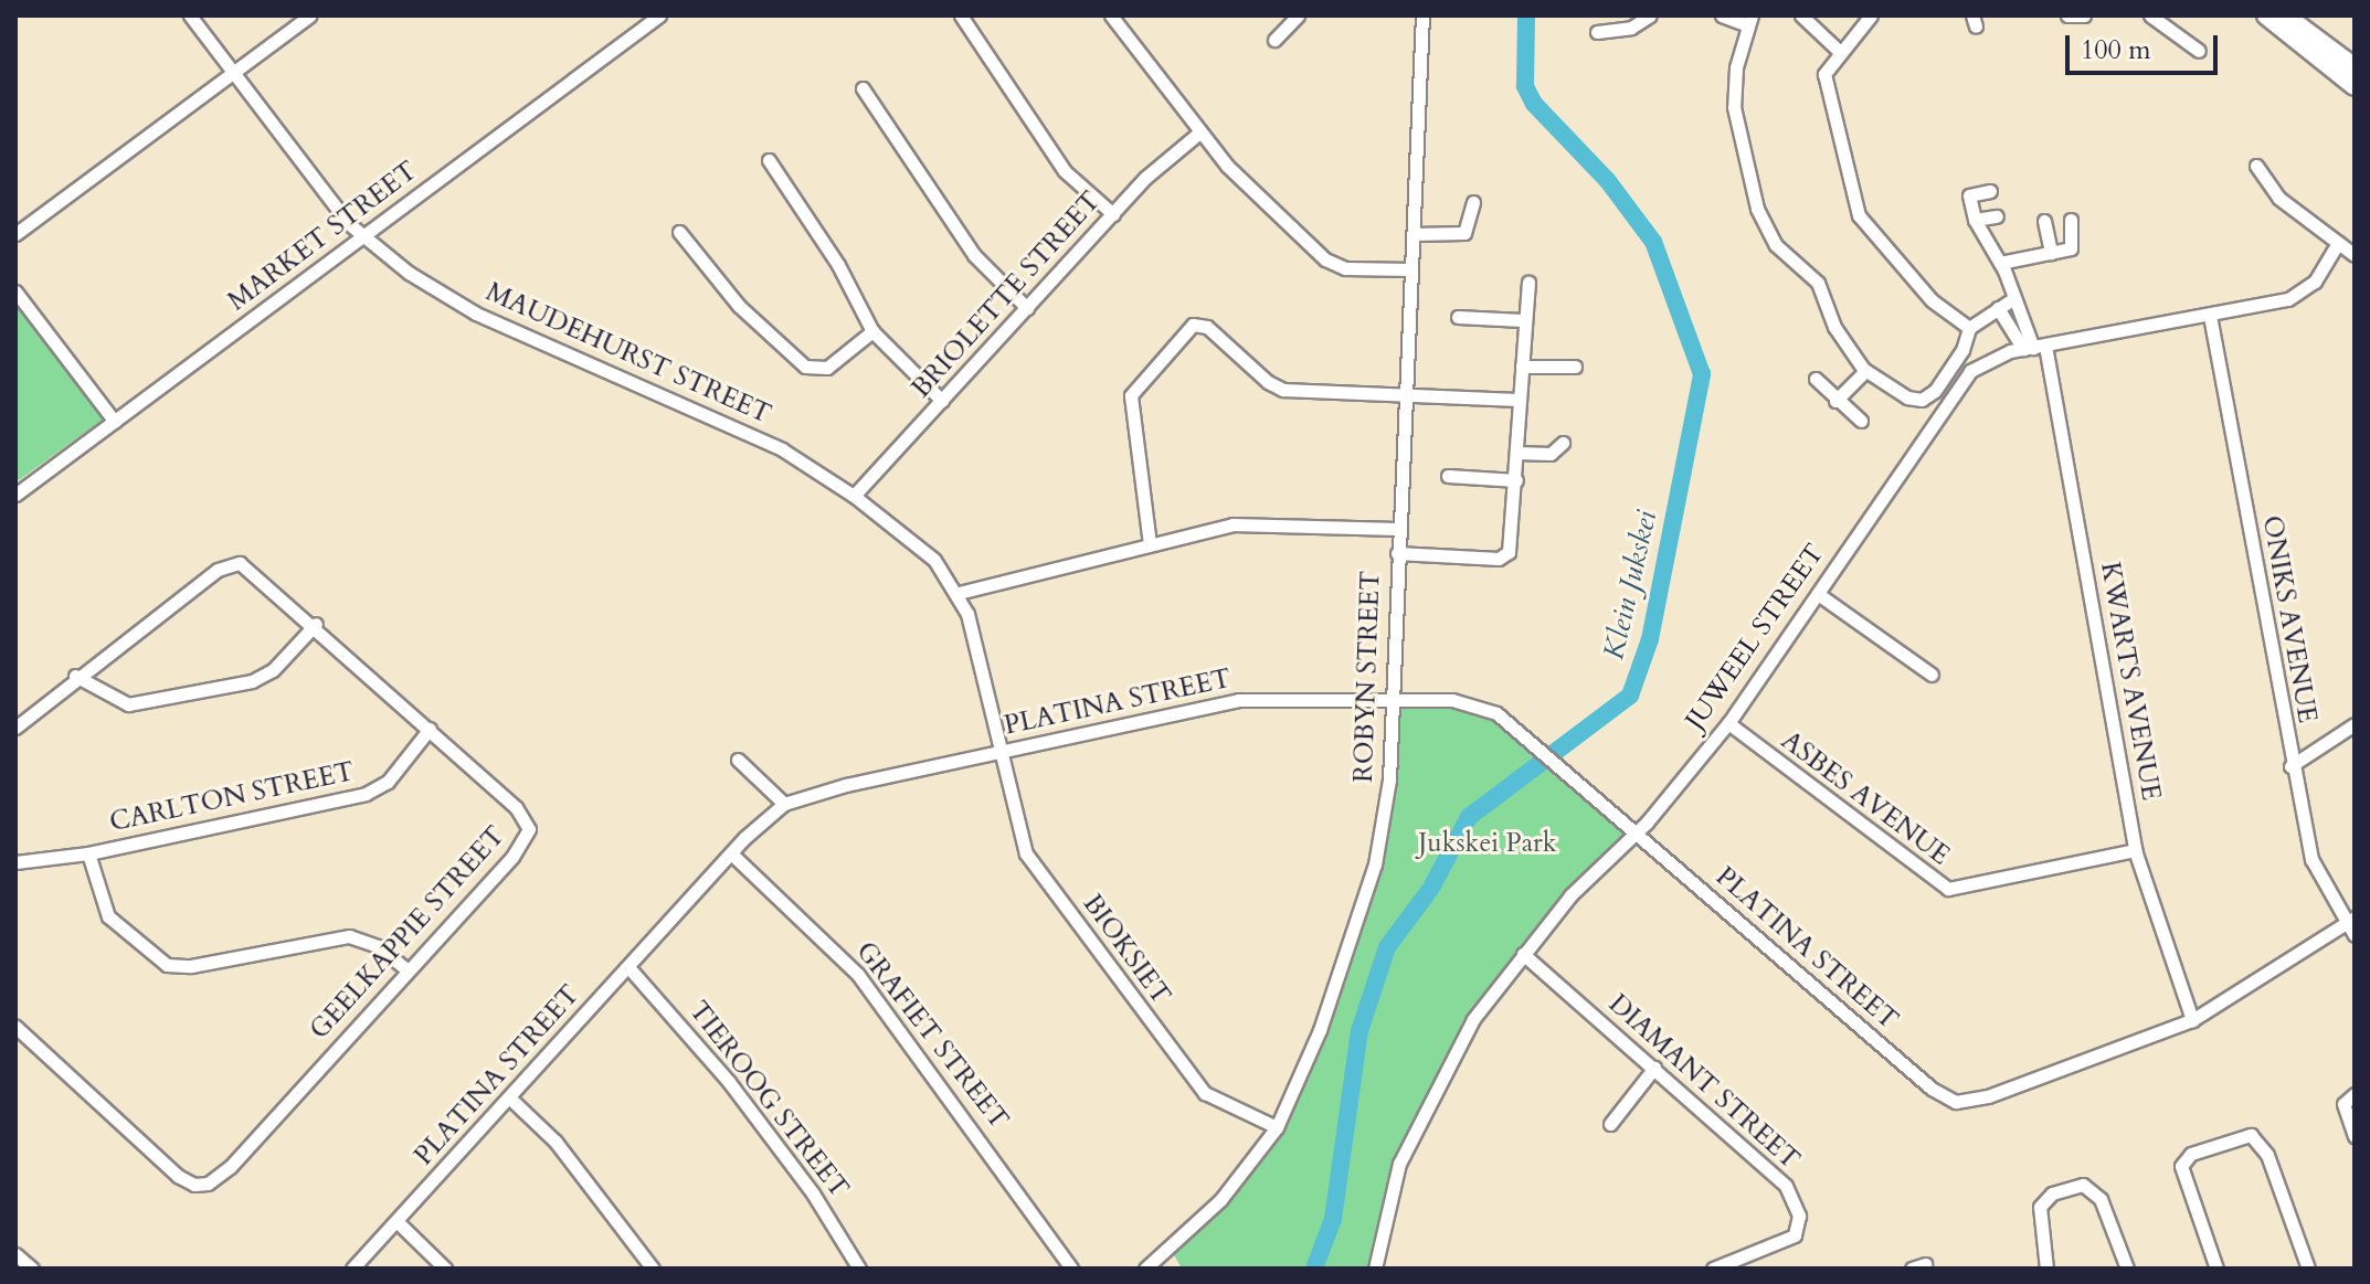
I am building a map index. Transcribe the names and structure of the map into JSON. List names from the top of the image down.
{
  "streets": {
    "street": [
      "MARKET STREET",
      "BRIOLETTE STREET",
      "MAUDEHURST STREET",
      "ONIKS AVENUE",
      "JUWEEL STREET",
      "ROBYN STREET",
      "KWARTS AVENUE",
      "PLATINA STREET",
      "CARLTON STREET",
      "ASBES AVENUE",
      "GEELKAPPIE STREET",
      "BIOKSIET",
      "GRAFIET STREET",
      "DIAMANT STREET",
      "TIEROOG STREET"
    ]
  },
  "crossings": [
    ["MARKET STREET", "MAUDEHURST STREET"],
    ["BRIOLETTE STREET", "MAUDEHURST STREET"],
    ["MAUDEHURST STREET", "PLATINA STREET"],
    ["MAUDEHURST STREET", "BIOKSIET"],
    ["ONIKS AVENUE", "JUWEEL STREET"],
    ["JUWEEL STREET", "KWARTS AVENUE"],
    ["JUWEEL STREET", "PLATINA STREET"],
    ["JUWEEL STREET", "ASBES AVENUE"],
    ["JUWEEL STREET", "DIAMANT STREET"],
    ["ROBYN STREET", "PLATINA STREET"],
    ["ROBYN STREET", "BIOKSIET"],
    ["KWARTS AVENUE", "PLATINA STREET"],
    ["KWARTS AVENUE", "ASBES AVENUE"],
    ["PLATINA STREET", "BIOKSIET"],
    ["PLATINA STREET", "GRAFIET STREET"],
    ["PLATINA STREET", "TIEROOG STREET"],
    ["CARLTON STREET", "GEELKAPPIE STREET"]
  ],
  "water": ["Klein Jukskei"],
  "parks": ["Jukskei Park"],
  "scale_bar": "100 m"
}
